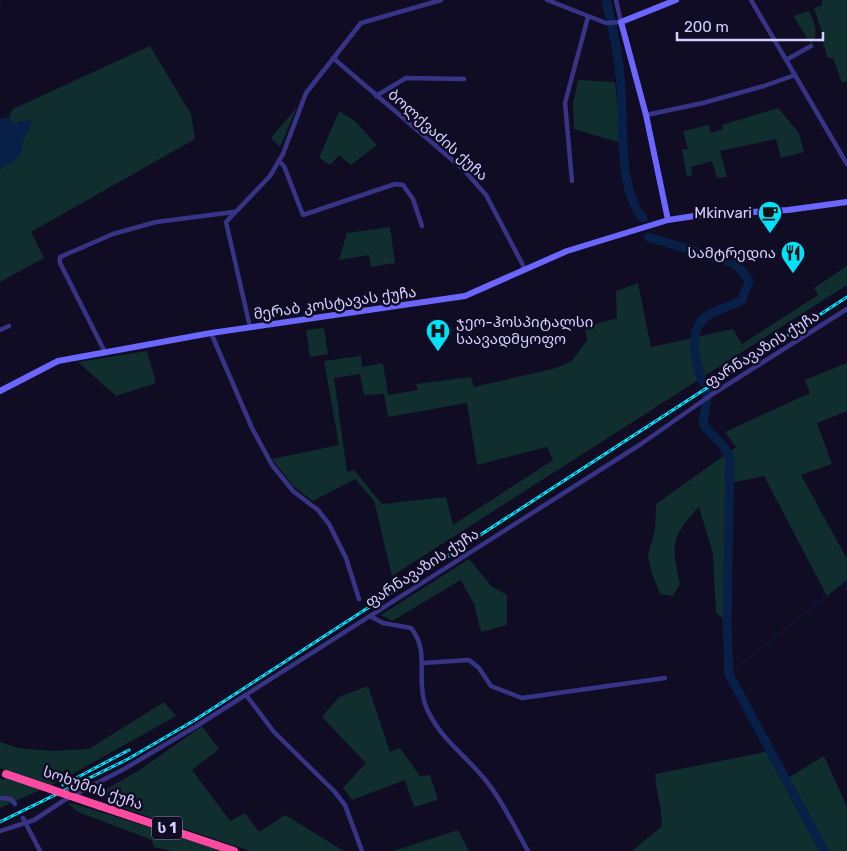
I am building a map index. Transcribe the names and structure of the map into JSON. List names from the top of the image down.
{
  "streets": {
    "highway": ["სოხუმის ქუჩა", "ს 1"],
    "main road": ["მერაბ კოსტავას ქუჩა"],
    "street": ["ბოლქვაძის ქუჩა", "ფარნავაზის ქუჩა"]
  },
  "crossings": [
    ["ბოლქვაძის ქუჩა", "მერაბ კოსტავას ქუჩა"]
  ],
  "places": {
    "cafe": ["Mkinvari"],
    "restaurant": ["სამტრედია"],
    "hospital": ["ჯეო-ჰოსპიტალსი საავადმყოფო"]
  },
  "scale_bar": "200 m"
}
